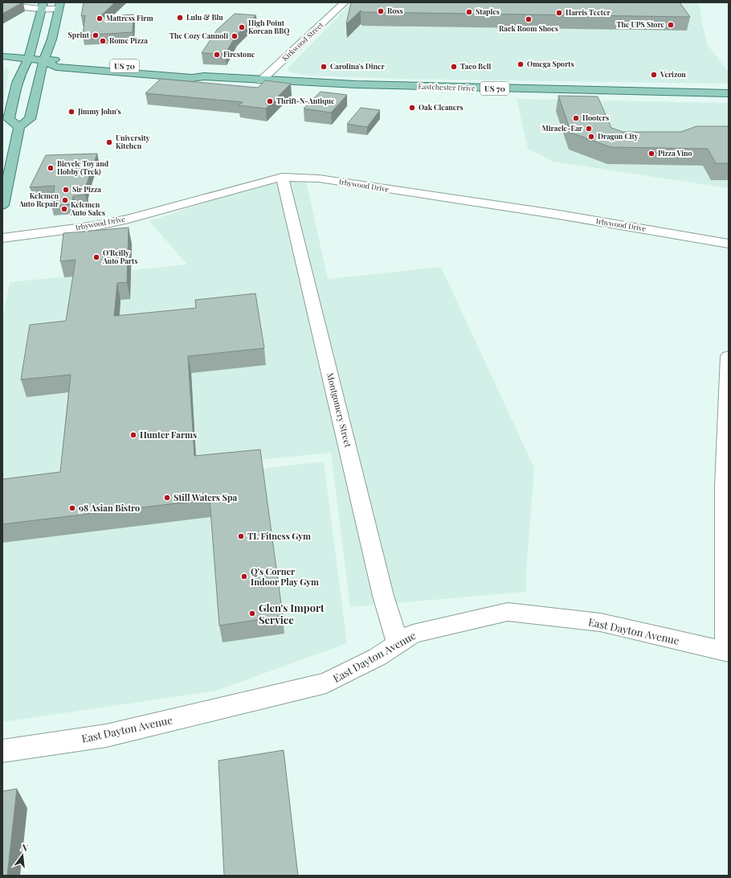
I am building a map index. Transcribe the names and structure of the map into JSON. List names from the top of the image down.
{
  "streets": {
    "main road": ["US 70", "Eastchester Drive"],
    "street": [
      "Kirkwood Street",
      "Irbywood Drive",
      "Montgomery Street",
      "East Dayton Avenue"
    ]
  },
  "crossings": [
    ["Kirkwood Street", "Eastchester Drive"],
    ["US 70", "Eastchester Drive"],
    ["Irbywood Drive", "Montgomery Street"],
    ["Montgomery Street", "East Dayton Avenue"]
  ],
  "places": [
    "Ross",
    "Staples",
    "Harris Teeter",
    "Lulu & Blu",
    "Mattress Firm",
    "Rack Room Shoes",
    "The UPS Store",
    "High Point Korean BBQ",
    "Sprint",
    "The Cozy Cannoli",
    "Rome Pizza",
    "Firestone",
    "Omega Sports",
    "Carolina's Diner",
    "Taco Bell",
    "Verizon",
    "Thrift-N-Antique",
    "Oak Cleaners",
    "Jimmy John's",
    "Hooters",
    "Miracle-Ear",
    "Dragon City",
    "University Kitchen",
    "Pizza Vino",
    "Bicycle Toy and Hobby (Trek)",
    "Sir Pizza",
    "Kelemen Auto Repair",
    "Kelemen Auto Sales",
    "O'Reilly Auto Parts",
    "Hunter Farms",
    "Still Waters Spa",
    "98 Asian Bistro",
    "TL Fitness Gym",
    "Q's Corner Indoor Play Gym",
    "Glen's Import Service"
  ],
  "north": "top"
}
